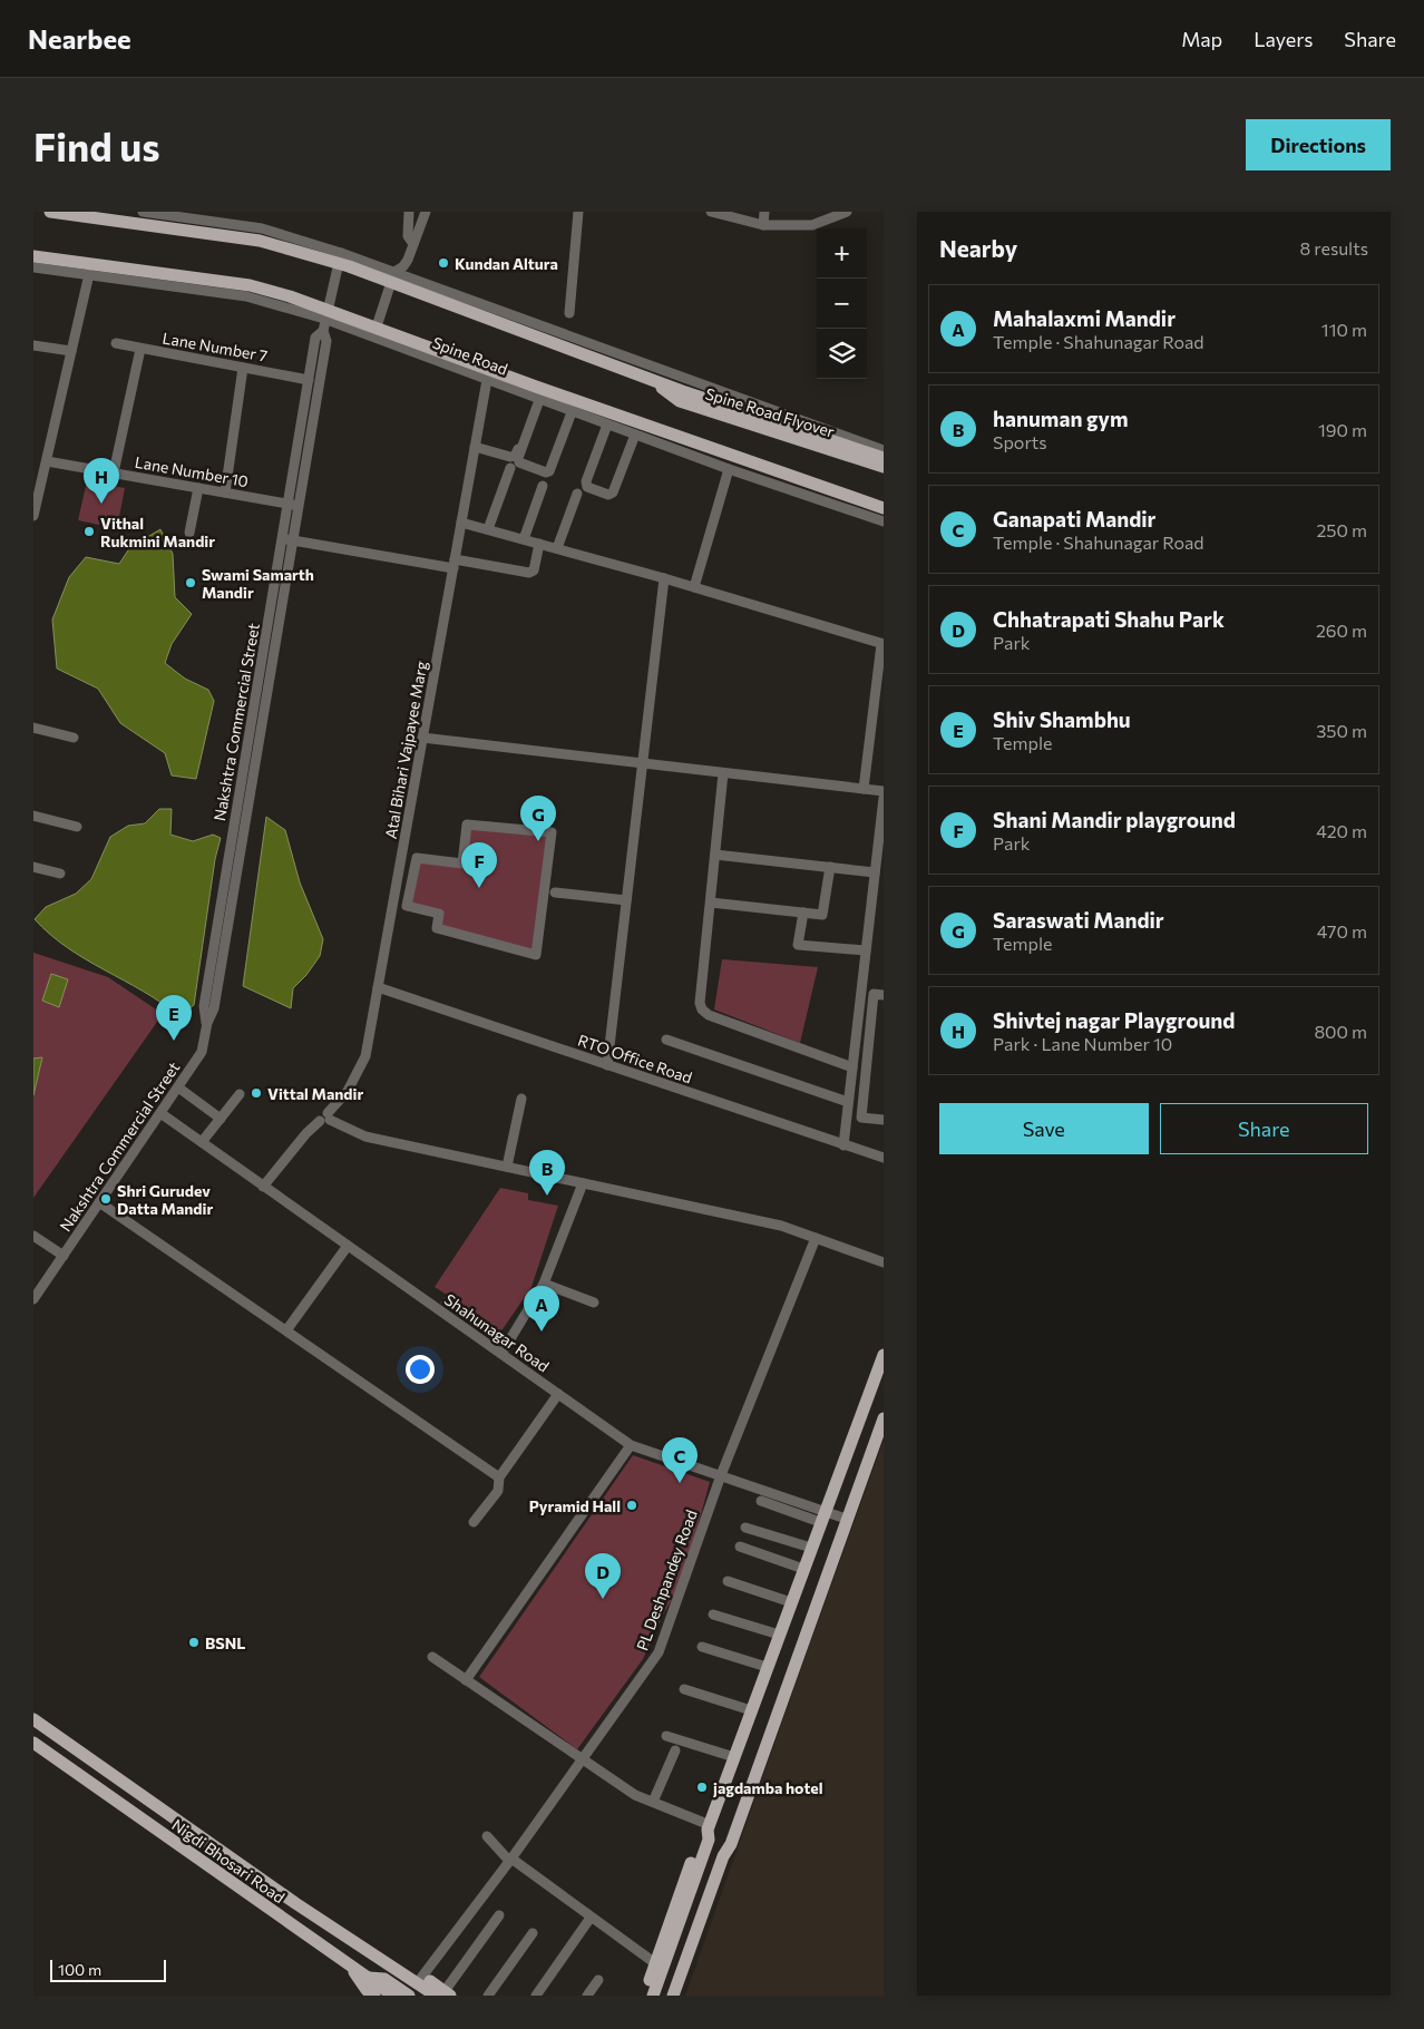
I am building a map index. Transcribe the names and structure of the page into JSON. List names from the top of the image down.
{
  "streets": {
    "main road": ["Spine Road", "Spine Road Flyover", "Nigdi Bhosari Road"],
    "street": [
      "Lane Number 7",
      "Lane Number 10",
      "Nakshtra Commercial Street",
      "Atal Bihari Vajpayee Marg",
      "RTO Office Road",
      "Shahunagar Road",
      "PL Deshpandey Road"
    ]
  },
  "crossings": [
    ["Lane Number 7", "Nakshtra Commercial Street"],
    ["Spine Road", "Nakshtra Commercial Street"],
    ["Spine Road", "Atal Bihari Vajpayee Marg"],
    ["Lane Number 10", "Nakshtra Commercial Street"],
    ["Nakshtra Commercial Street", "Shahunagar Road"],
    ["Atal Bihari Vajpayee Marg", "RTO Office Road"],
    ["Atal Bihari Vajpayee Marg", "Shahunagar Road"],
    ["Shahunagar Road", "PL Deshpandey Road"]
  ],
  "places": [
    "Kundan Altura",
    "Vithal Rukmini Mandir",
    "Swami Samarth Mandir",
    "Vittal Mandir",
    "Shri Gurudev Datta Mandir",
    "Pyramid Hall",
    "BSNL",
    "jagdamba hotel"
  ],
  "scale_bar": "100 m",
  "page": {
    "header": "Nearbee",
    "nav": ["Map", "Layers", "Share"],
    "buttons": [
      "Directions",
      ["Save", "Share"]
    ],
    "title": "Find us",
    "heading": ["Nearby", "8 results"],
    "map_buttons": ["+", "−"],
    "list": [
      {
        "mark": "A",
        "name": "Mahalaxmi Mandir",
        "note": "Temple · Shahunagar Road",
        "value": "110 m"
      },
      {
        "mark": "B",
        "name": "hanuman gym",
        "note": "Sports",
        "value": "190 m"
      },
      {
        "mark": "C",
        "name": "Ganapati Mandir",
        "note": "Temple · Shahunagar Road",
        "value": "250 m"
      },
      {
        "mark": "D",
        "name": "Chhatrapati Shahu Park",
        "note": "Park",
        "value": "260 m"
      },
      {
        "mark": "E",
        "name": "Shiv Shambhu",
        "note": "Temple",
        "value": "350 m"
      },
      {
        "mark": "F",
        "name": "Shani Mandir playground",
        "note": "Park",
        "value": "420 m"
      },
      {
        "mark": "G",
        "name": "Saraswati Mandir",
        "note": "Temple",
        "value": "470 m"
      },
      {
        "mark": "H",
        "name": "Shivtej nagar Playground",
        "note": "Park · Lane Number 10",
        "value": "800 m"
      }
    ],
    "pins": [
      "H",
      "G",
      "F",
      "E",
      "B",
      "A",
      "C",
      "D"
    ],
    "scale": "100 m"
  }
}
